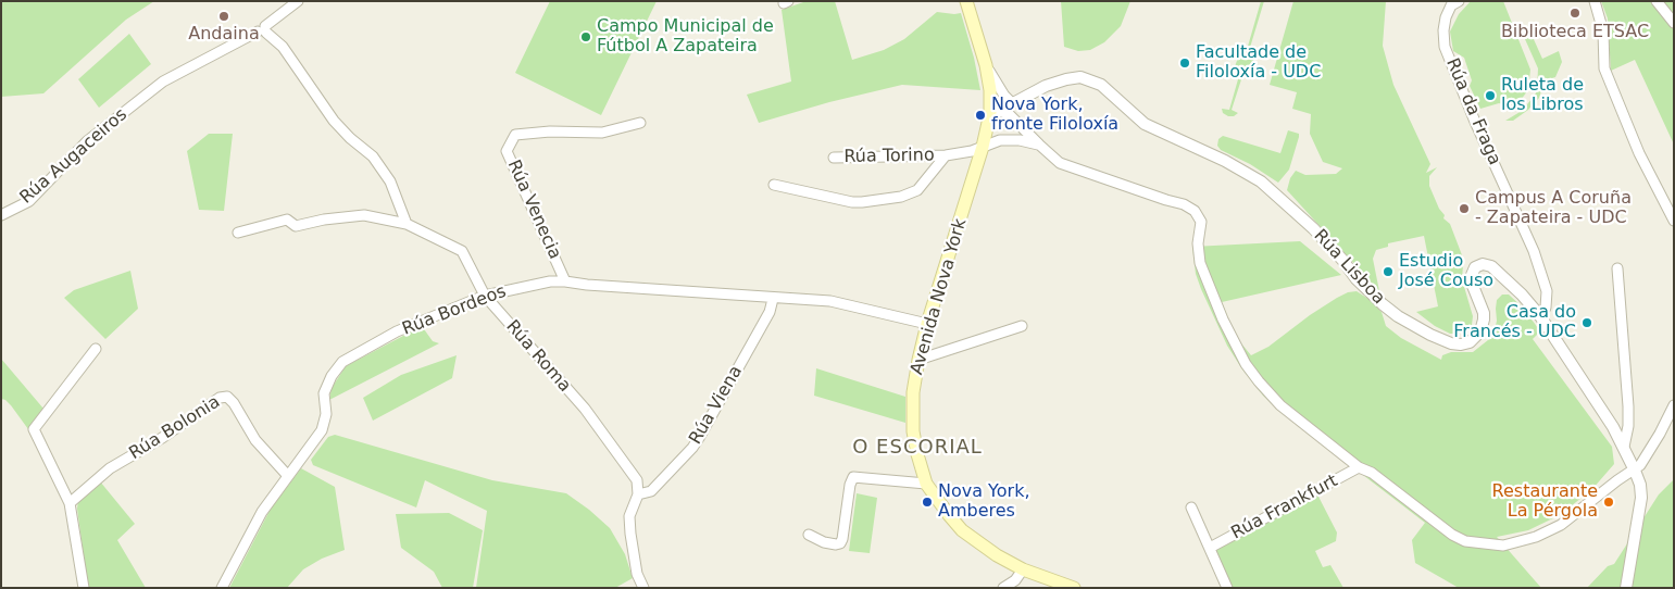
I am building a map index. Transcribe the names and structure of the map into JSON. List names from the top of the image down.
{
  "streets": {
    "main road": ["Avenida Nova York"],
    "street": [
      "Rúa da Fraga",
      "Rúa Augaceiros",
      "Rúa Torino",
      "Rúa Venecia",
      "Rúa Lisboa",
      "Rúa Bordeos",
      "Rúa Roma",
      "Rúa Viena",
      "Rúa Bolonia",
      "Rúa Frankfurt"
    ]
  },
  "crossings": [
    ["Rúa da Fraga", "Rúa Lisboa"],
    ["Rúa Torino", "Avenida Nova York"],
    ["Rúa Venecia", "Rúa Bordeos"],
    ["Rúa Lisboa", "Avenida Nova York"],
    ["Avenida Nova York", "Rúa Bordeos"],
    ["Rúa Bordeos", "Rúa Roma"],
    ["Rúa Bordeos", "Rúa Viena"],
    ["Rúa Bordeos", "Rúa Bolonia"],
    ["Rúa Roma", "Rúa Viena"]
  ],
  "districts": ["O ESCORIAL"],
  "places": [
    "Biblioteca ETSAC",
    "Andaina",
    "Campo Municipal de Fútbol A Zapateira",
    "Facultade de Filoloxía - UDC",
    "Ruleta de los Libros",
    "Nova York, fronte Filoloxía",
    "Campus A Coruña - Zapateira - UDC",
    "Estudio José Couso",
    "Casa do Francés - UDC",
    "Nova York, Amberes",
    "Restaurante La Pérgola"
  ]
}
